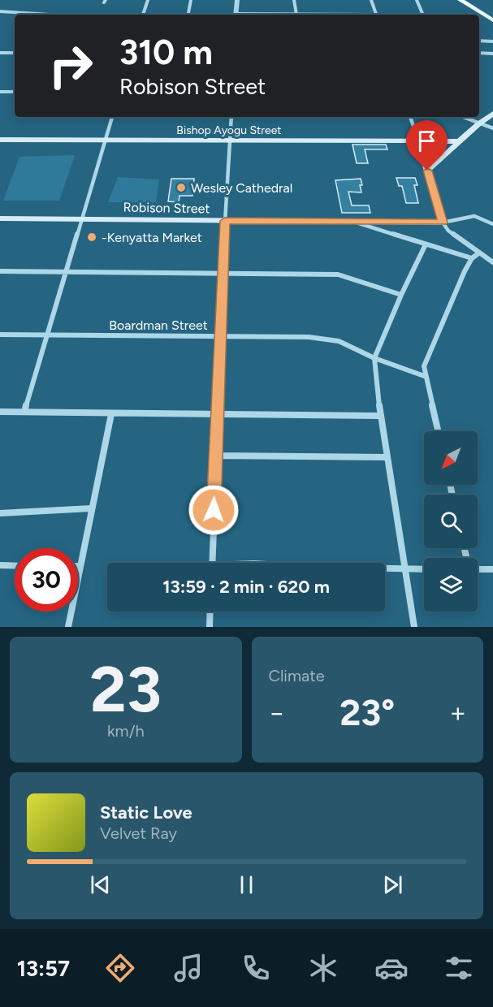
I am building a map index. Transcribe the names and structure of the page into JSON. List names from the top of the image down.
{
  "streets": {
    "main road": ["Bishop Ayogu Street", "Robison Street"],
    "street": ["Boardman Street"]
  },
  "places": ["Wesley Cathedral", "-Kenyatta Market"],
  "north": "bottom left",
  "page": {
    "turn": ["310 m", "Robison Street"],
    "limit": "30",
    "trip": "13:59 · 2 min · 620 m",
    "tile": [
      ["23", "km/h"],
      "Climate"
    ],
    "heat": ["−", "23°", "+"],
    "song": ["Static Love", "Velvet Ray"],
    "tabs": "13:57"
  }
}
